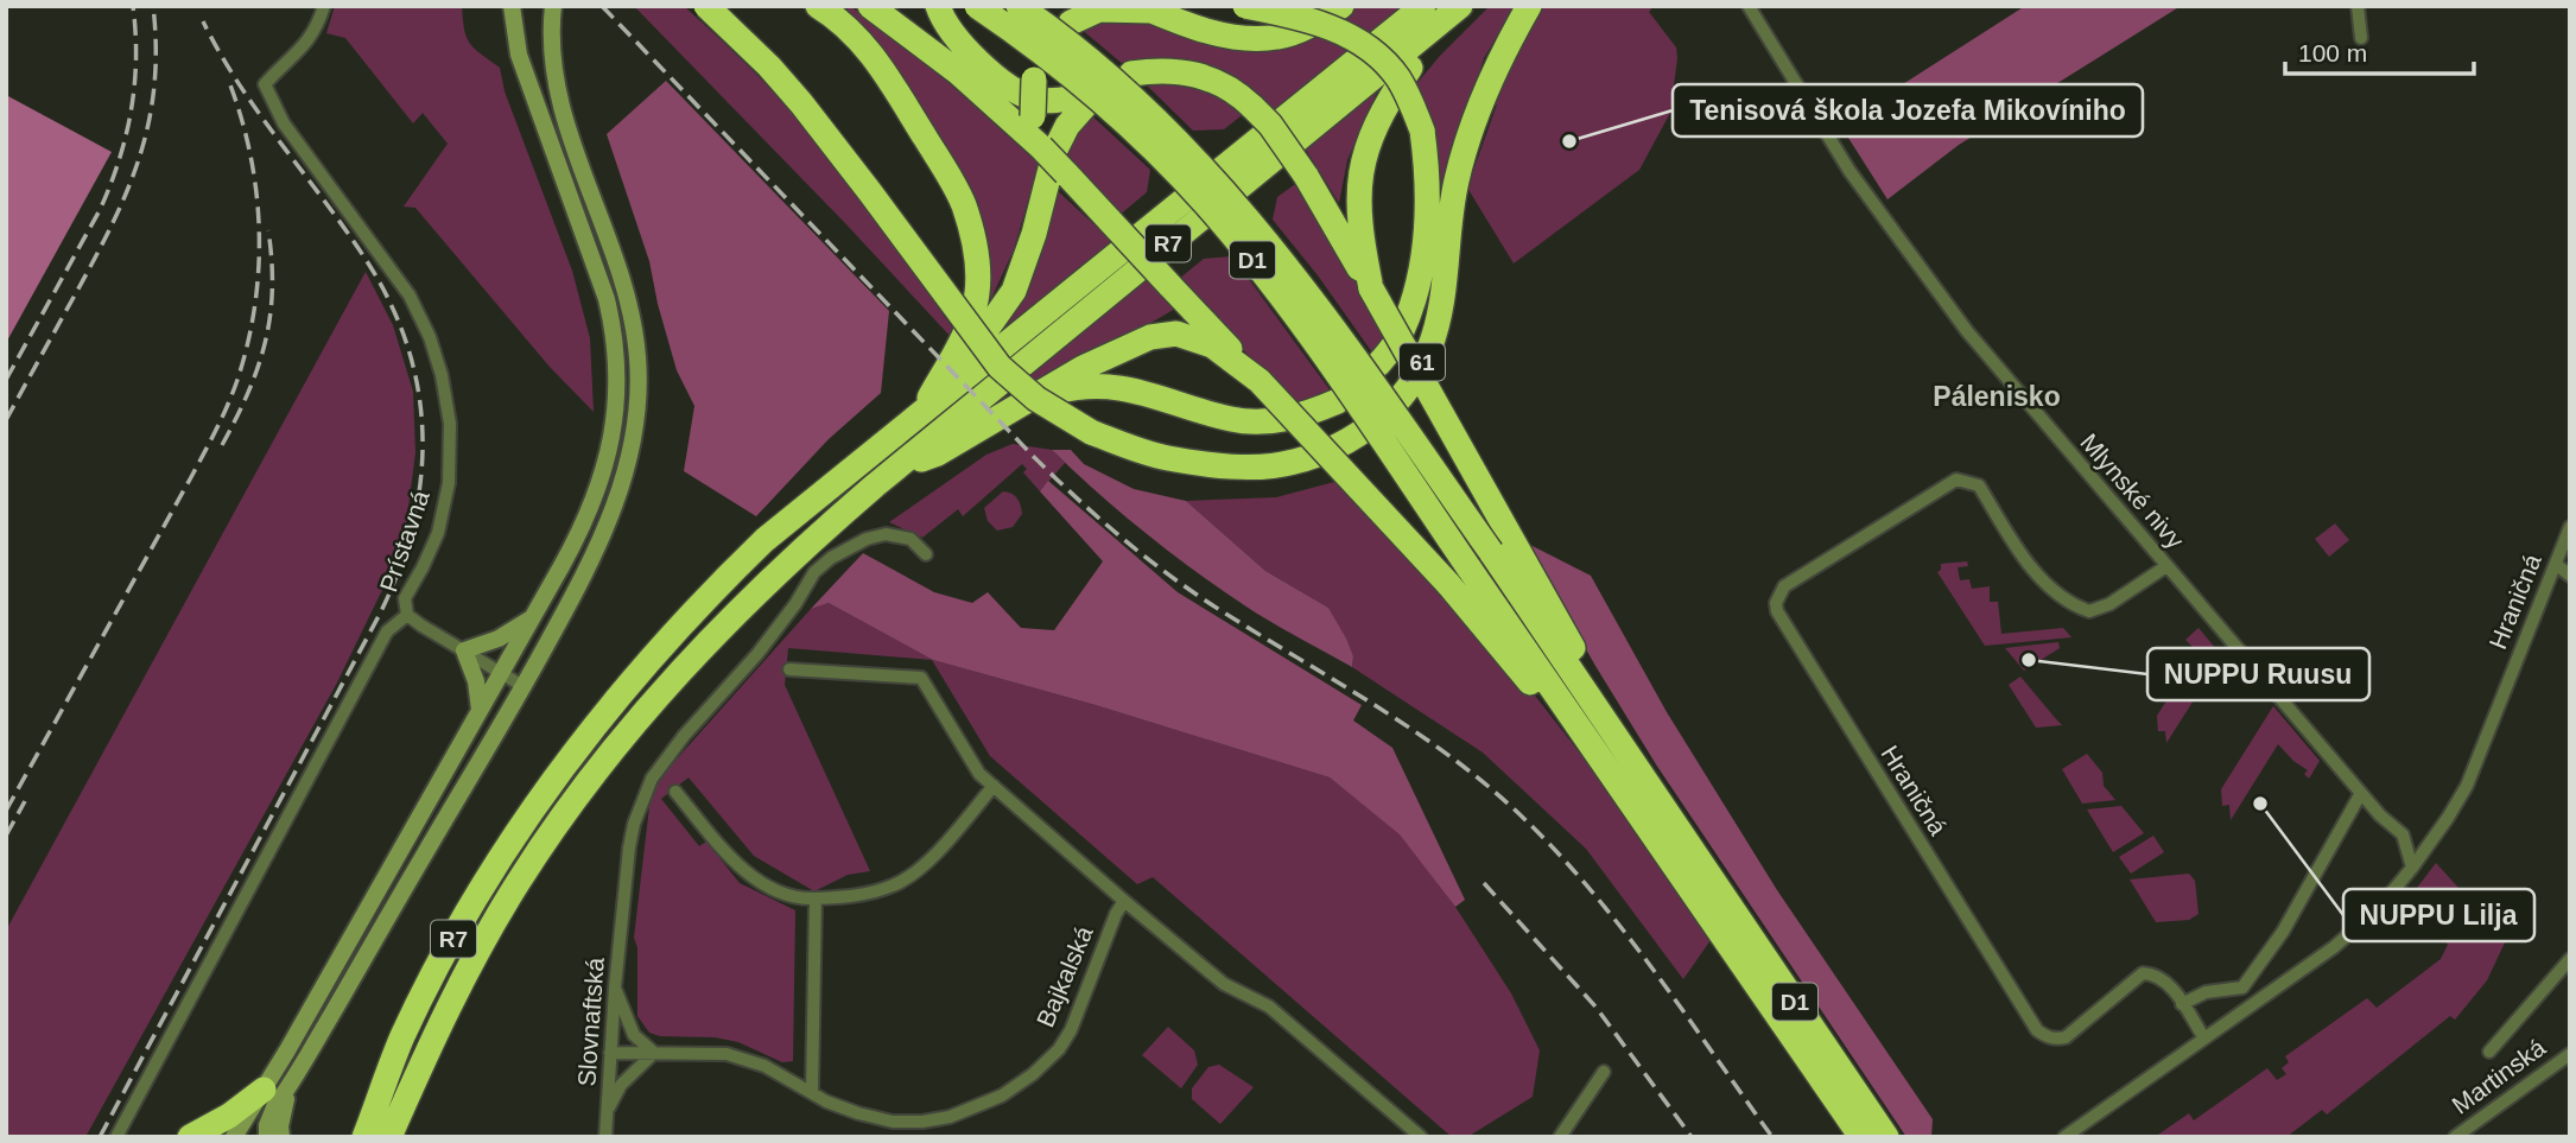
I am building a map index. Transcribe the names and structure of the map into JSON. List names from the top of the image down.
{
  "streets": {
    "highway": ["R7", "D1", "61"],
    "street": [
      "Mlynské nivy",
      "Prístavná",
      "Hraničná",
      "Bajkalská",
      "Slovnaftská",
      "Martinská"
    ]
  },
  "crossings": [
    ["Mlynské nivy", "Hraničná"],
    ["Bajkalská", "Slovnaftská"]
  ],
  "districts": ["Pálenisko"],
  "places": ["Tenisová škola Jozefa Mikovíniho", "NUPPU Ruusu", "NUPPU Lilja"],
  "scale_bar": "100 m"
}
